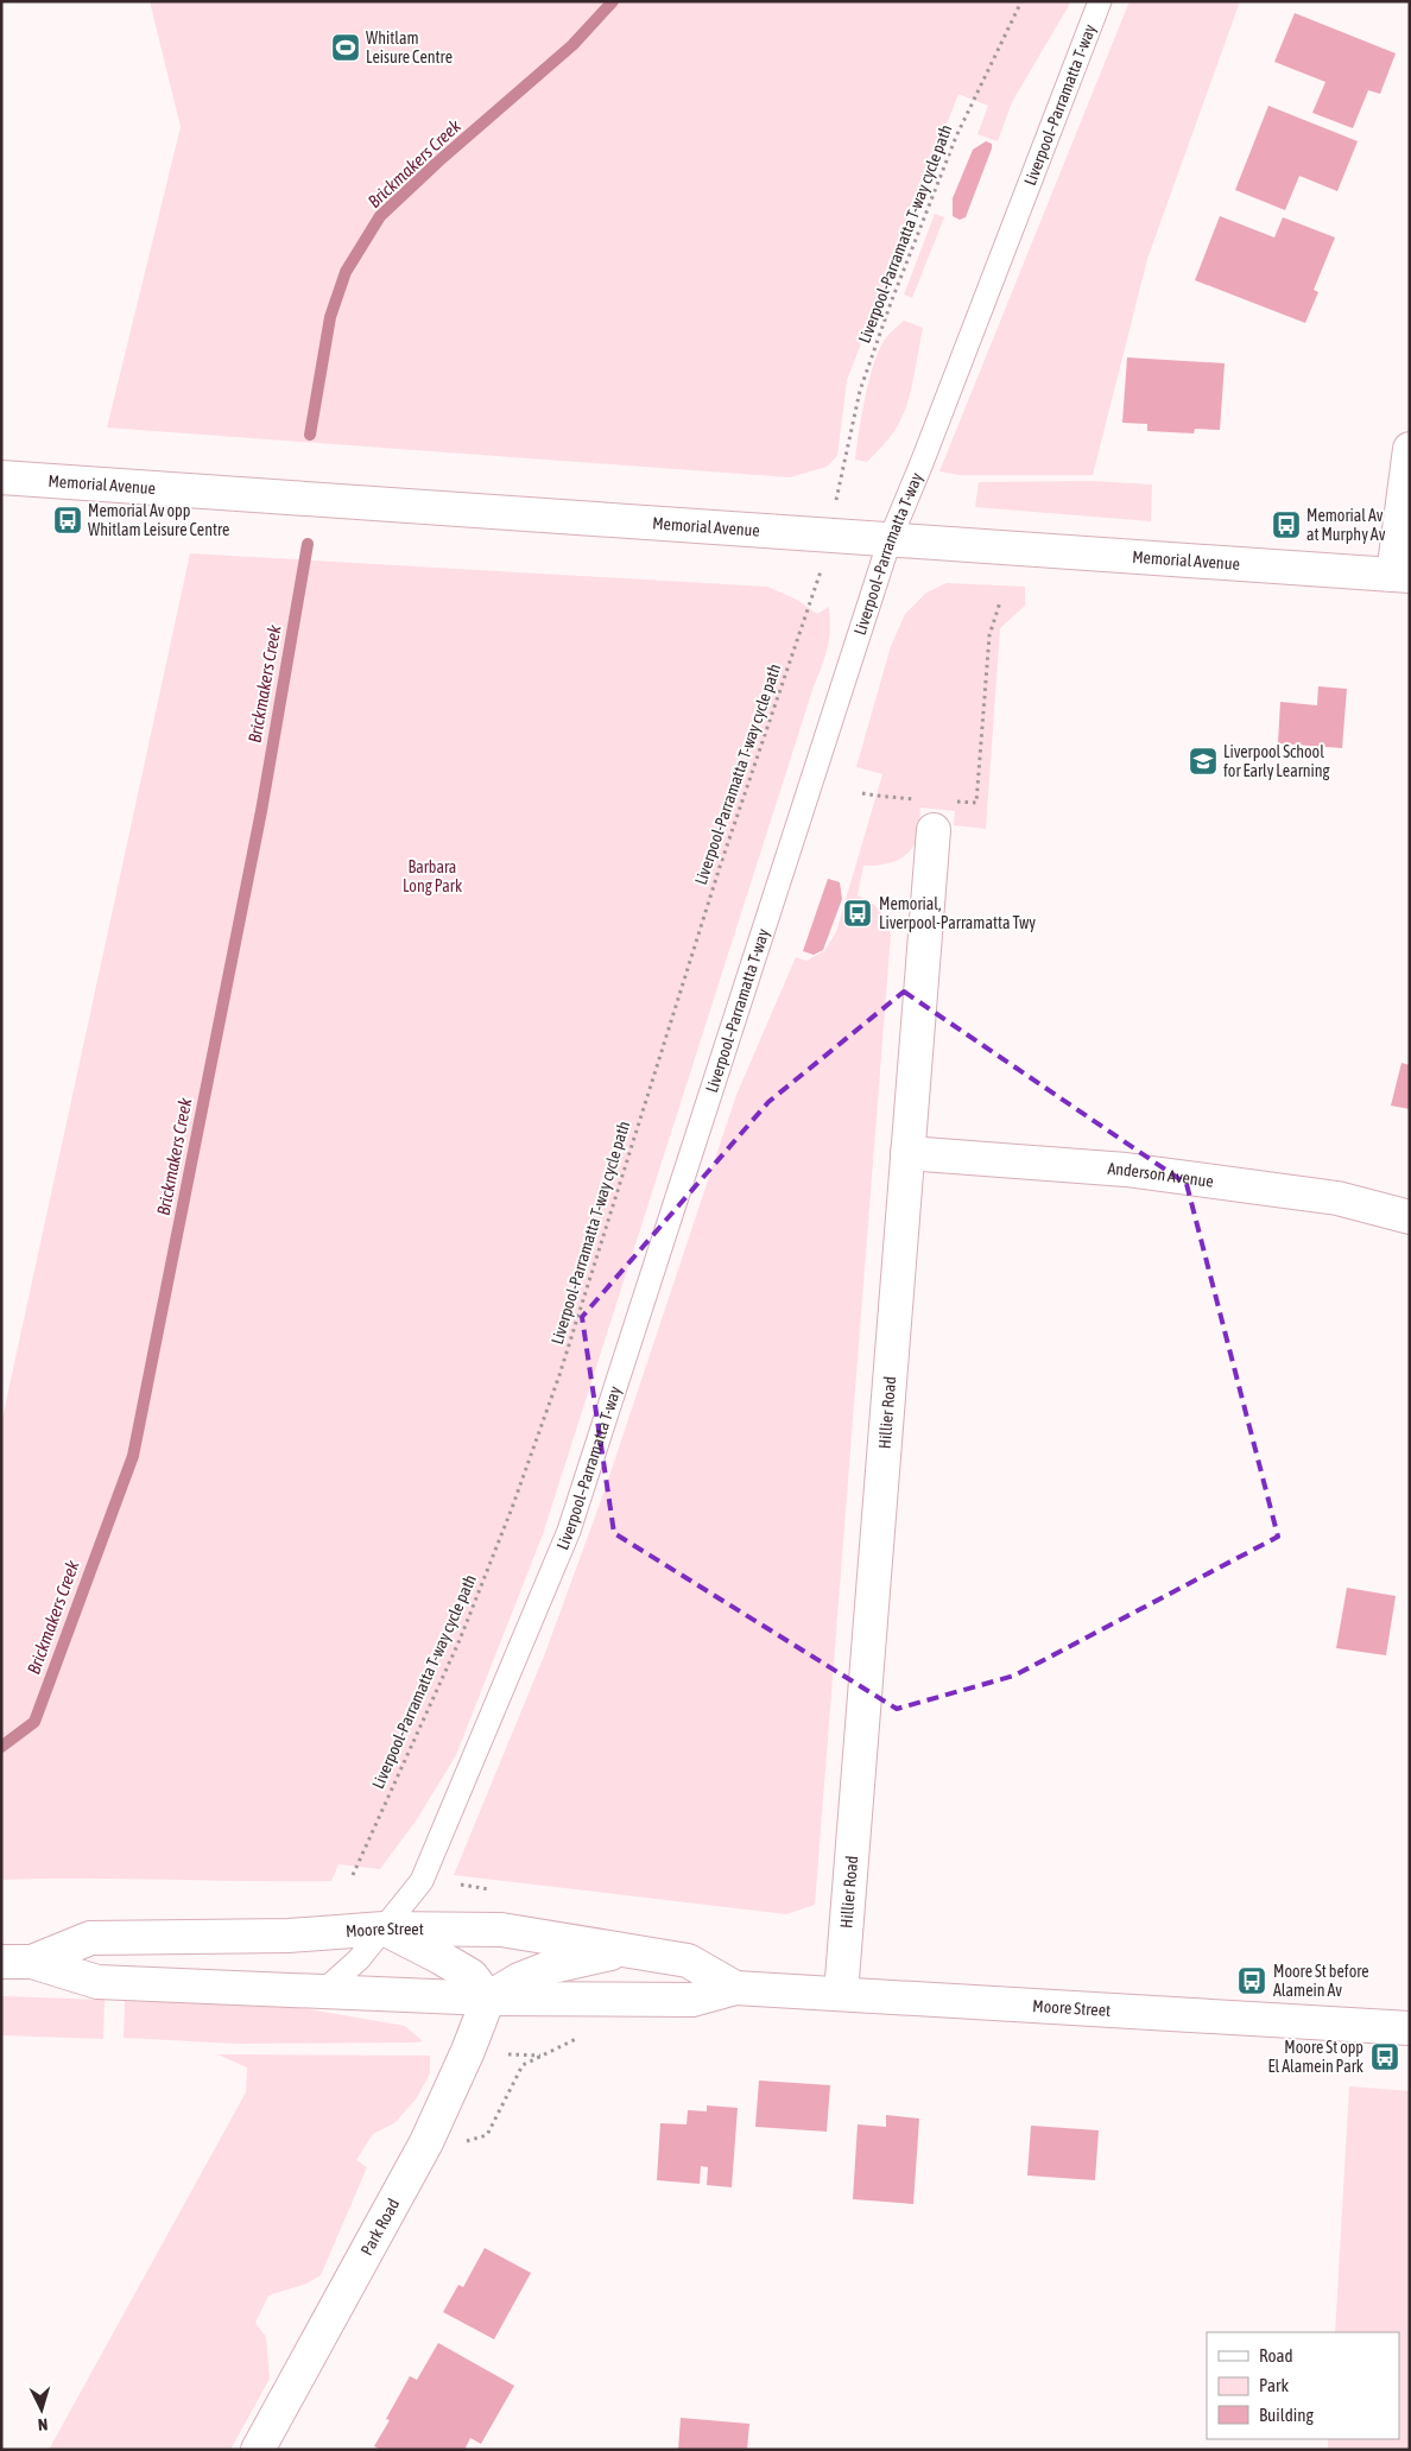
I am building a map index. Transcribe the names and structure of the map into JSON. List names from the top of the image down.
{
  "streets": {
    "street": [
      "Memorial Avenue",
      "Anderson Avenue",
      "Hillier Road",
      "Moore Street",
      "Park Road"
    ],
    "lane": ["Liverpool–Parramatta T-way"],
    "path": ["Liverpool-Parramatta T-way cycle path"]
  },
  "crossings": [
    ["Liverpool–Parramatta T-way", "Memorial Avenue"],
    ["Liverpool–Parramatta T-way", "Moore Street"],
    ["Anderson Avenue", "Hillier Road"],
    ["Hillier Road", "Moore Street"],
    ["Moore Street", "Park Road"]
  ],
  "water": ["Brickmakers Creek"],
  "parks": ["Barbara Long Park"],
  "places": {
    "sports": ["Whitlam Leisure Centre"],
    "bus stop": [
      "Memorial Av opp Whitlam Leisure Centre",
      "Memorial Av at Murphy Av",
      "Memorial, Liverpool-Parramatta Twy",
      "Moore St before Alamein Av",
      "Moore St opp El Alamein Park"
    ],
    "school or university": ["Liverpool School for Early Learning"]
  },
  "legend": ["Road", "Park", "Building"],
  "north": "bottom"
}
